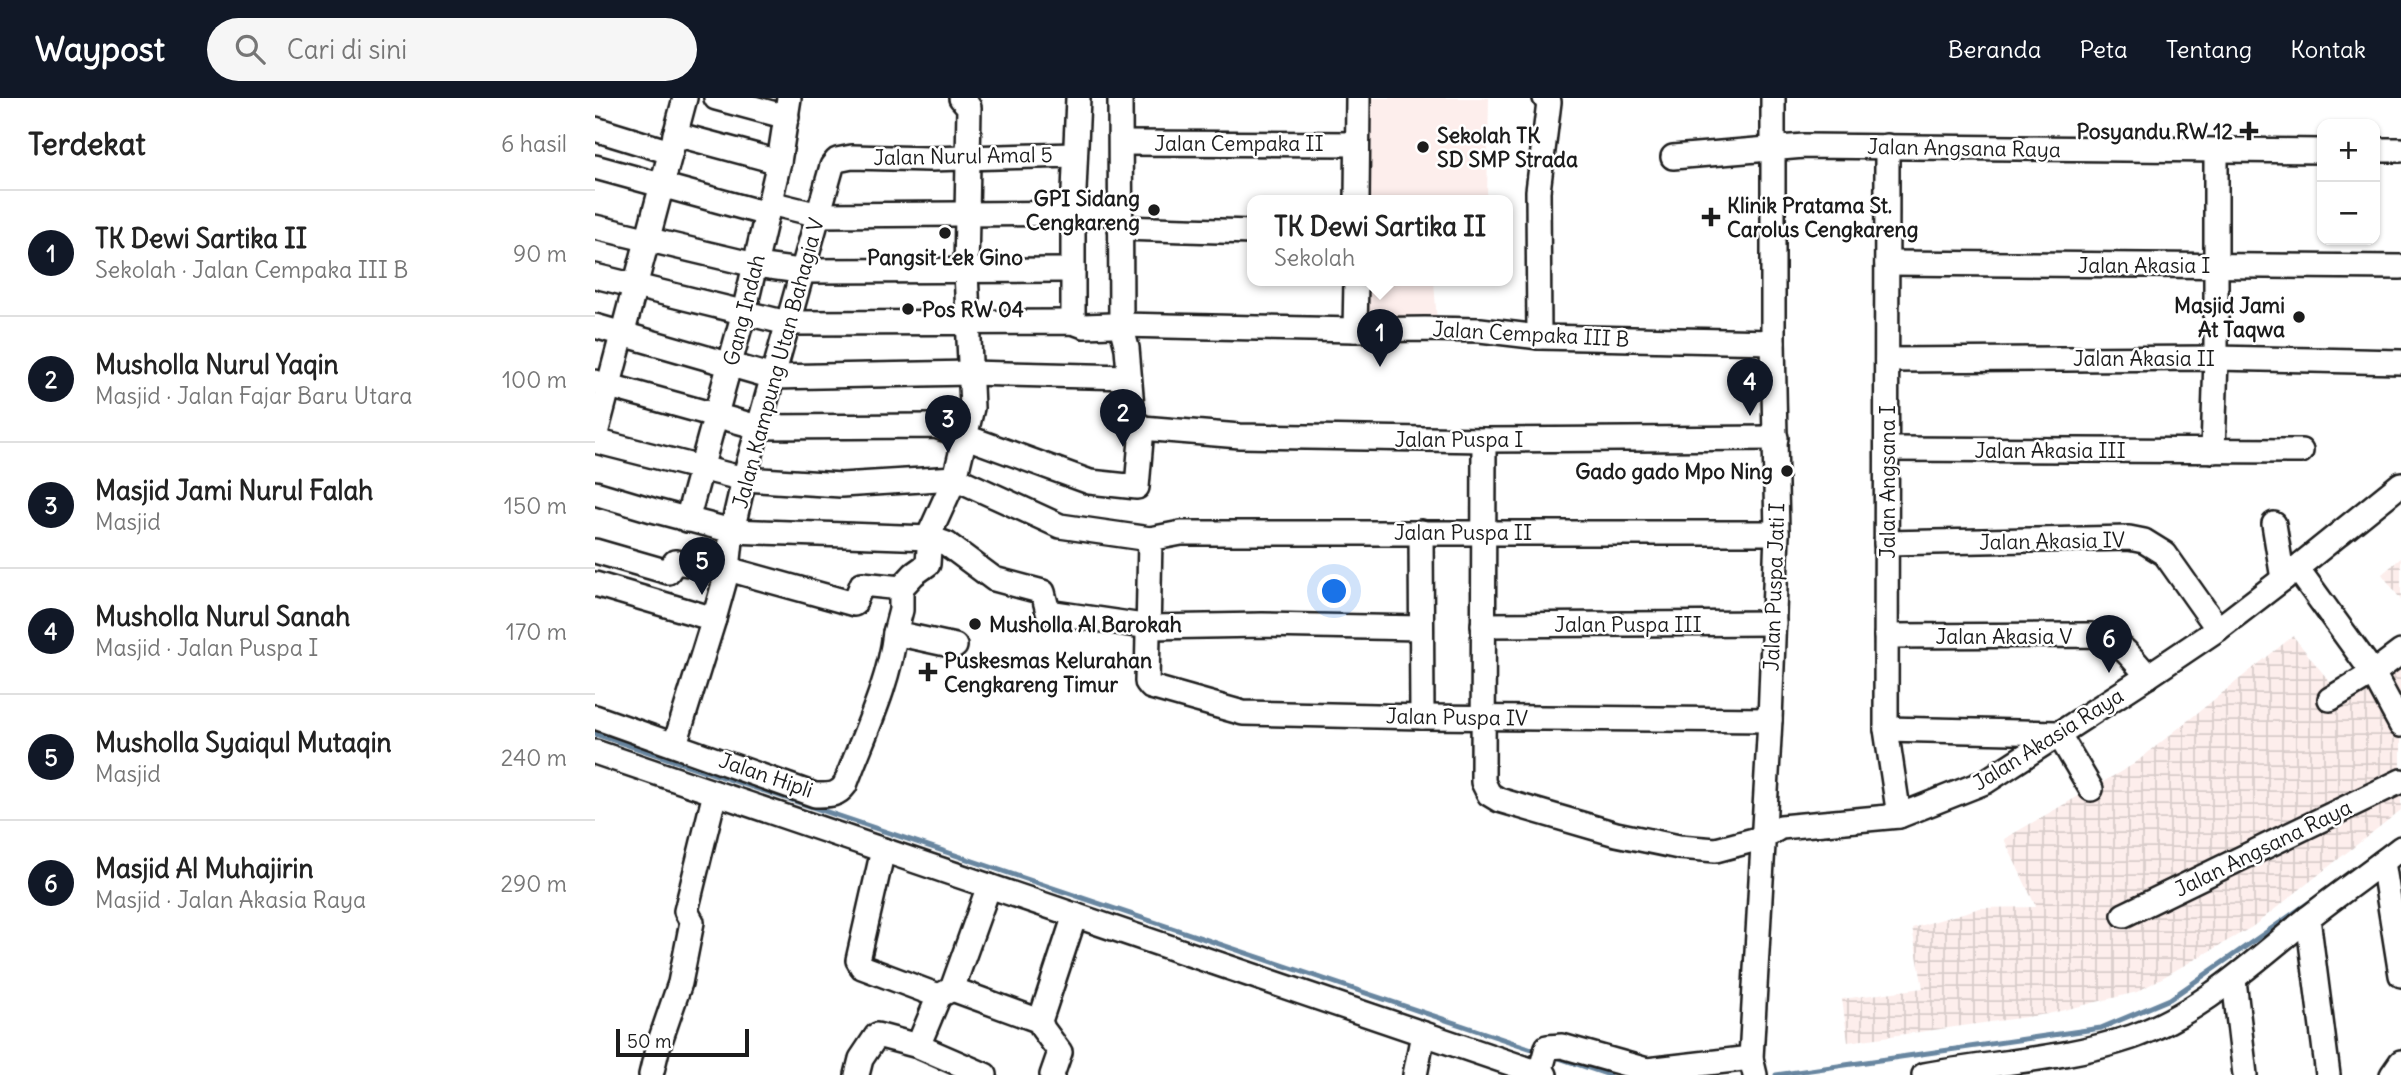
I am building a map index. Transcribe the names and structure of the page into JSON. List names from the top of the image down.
{
  "streets": {
    "street": [
      "Jalan Cempaka II",
      "Jalan Angsana Raya",
      "Jalan Nurul Amal 5",
      "Jalan Akasia I",
      "Gang Indah",
      "Jalan Cempaka III B",
      "Jalan Akasia II",
      "Jalan Kampung Utan Bahagia V",
      "Jalan Puspa I",
      "Jalan Akasia III",
      "Jalan Angsana I",
      "Jalan Puspa II",
      "Jalan Akasia IV",
      "Jalan Puspa Jati I",
      "Jalan Puspa III",
      "Jalan Akasia V",
      "Jalan Puspa IV",
      "Jalan Akasia Raya",
      "Jalan Hipli"
    ]
  },
  "crossings": [
    ["Jalan Angsana Raya", "Jalan Angsana I"],
    ["Jalan Angsana Raya", "Jalan Puspa Jati I"],
    ["Jalan Nurul Amal 5", "Jalan Kampung Utan Bahagia V"],
    ["Jalan Akasia I", "Jalan Angsana I"],
    ["Gang Indah", "Jalan Cempaka III B"],
    ["Jalan Cempaka III B", "Jalan Kampung Utan Bahagia V"],
    ["Jalan Cempaka III B", "Jalan Puspa Jati I"],
    ["Jalan Akasia II", "Jalan Angsana I"],
    ["Jalan Kampung Utan Bahagia V", "Jalan Hipli"],
    ["Jalan Puspa I", "Jalan Puspa Jati I"],
    ["Jalan Akasia III", "Jalan Angsana I"],
    ["Jalan Angsana I", "Jalan Akasia IV"],
    ["Jalan Angsana I", "Jalan Akasia V"],
    ["Jalan Angsana I", "Jalan Akasia Raya"],
    ["Jalan Puspa II", "Jalan Puspa Jati I"],
    ["Jalan Akasia IV", "Jalan Akasia Raya"],
    ["Jalan Puspa Jati I", "Jalan Puspa III"],
    ["Jalan Puspa Jati I", "Jalan Puspa IV"],
    ["Jalan Puspa Jati I", "Jalan Akasia Raya"],
    ["Jalan Akasia V", "Jalan Akasia Raya"],
    ["Jalan Puspa IV", "Jalan Akasia Raya"]
  ],
  "places": {
    "health": ["Posyandu RW 12", "Klinik Pratama St. Carolus Cengkareng", "Puskesmas Kelurahan Cengkareng Timur"],
    "other": [
      "Sekolah TK SD SMP Strada",
      "GPI Sidang Cengkareng",
      "Pangsit Lek Gino",
      "Pos RW 04",
      "Masjid Jami At Taqwa",
      "Gado gado Mpo Ning",
      "Musholla Al Barokah"
    ]
  },
  "scale_bar": "50 m",
  "page": {
    "header": "Waypost",
    "search": "Cari di sini",
    "nav": [
      "Beranda",
      "Peta",
      "Tentang",
      "Kontak"
    ],
    "heading": ["Terdekat", "6 hasil"],
    "map_buttons": ["+", "−"],
    "list": [
      {
        "mark": "1",
        "name": "TK Dewi Sartika II",
        "note": "Sekolah · Jalan Cempaka III B",
        "value": "90 m"
      },
      {
        "mark": "2",
        "name": "Musholla Nurul Yaqin",
        "note": "Masjid · Jalan Fajar Baru Utara",
        "value": "100 m"
      },
      {
        "mark": "3",
        "name": "Masjid Jami Nurul Falah",
        "note": "Masjid",
        "value": "150 m"
      },
      {
        "mark": "4",
        "name": "Musholla Nurul Sanah",
        "note": "Masjid · Jalan Puspa I",
        "value": "170 m"
      },
      {
        "mark": "5",
        "name": "Musholla Syaiqul Mutaqin",
        "note": "Masjid",
        "value": "240 m"
      },
      {
        "mark": "6",
        "name": "Masjid Al Muhajirin",
        "note": "Masjid · Jalan Akasia Raya",
        "value": "290 m"
      }
    ],
    "popup": ["TK Dewi Sartika II", "Sekolah"],
    "pins": [
      "1",
      "4",
      "2",
      "3",
      "5",
      "6"
    ],
    "scale": "50 m"
  }
}
